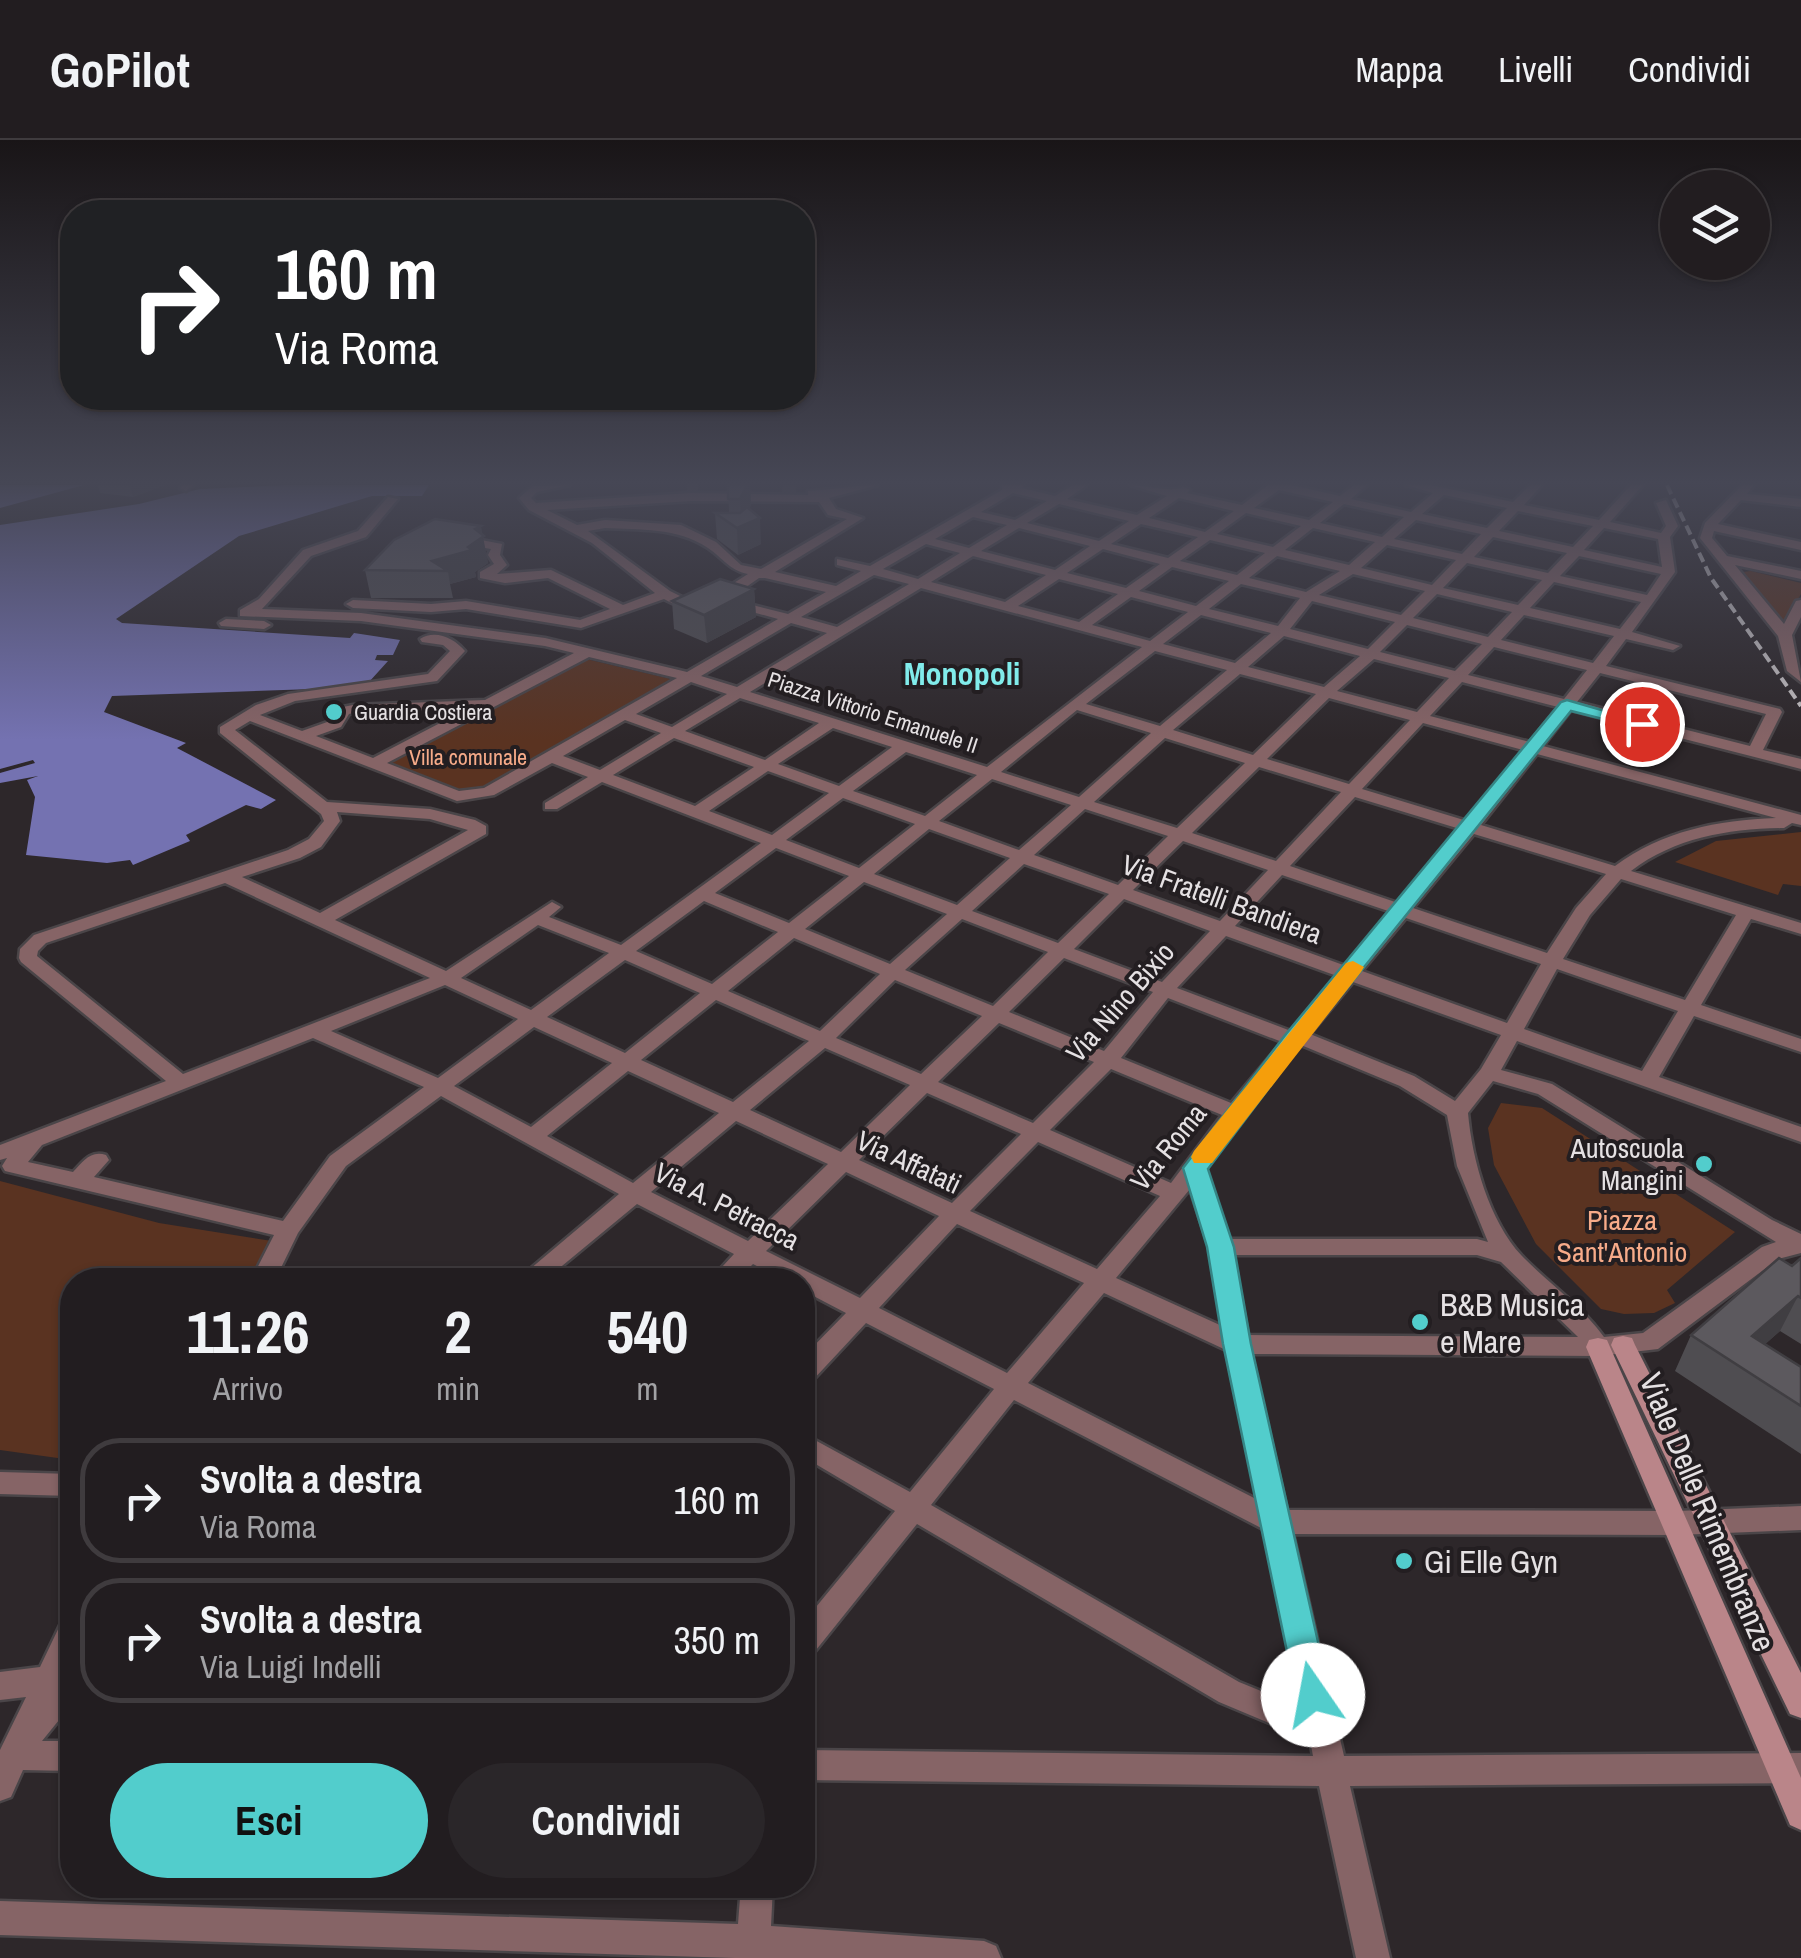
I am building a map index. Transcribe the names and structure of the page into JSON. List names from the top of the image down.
{
  "streets": {
    "street": [
      "Piazza Vittorio Emanuele II",
      "Via Fratelli Bandiera",
      "Via Nino Bixio",
      "Via Roma",
      "Via Affatati",
      "Via A. Petracca",
      "Viale Delle Rimembranze"
    ]
  },
  "crossings": [
    ["Via Fratelli Bandiera", "Via Nino Bixio"],
    ["Via Fratelli Bandiera", "Via Roma"],
    ["Via Nino Bixio", "Via Affatati"],
    ["Via Nino Bixio", "Via A. Petracca"],
    ["Via Roma", "Via Affatati"],
    ["Via Roma", "Via A. Petracca"],
    ["Via Affatati", "Viale Delle Rimembranze"]
  ],
  "districts": ["Monopoli"],
  "parks": ["Villa comunale", "Piazza Sant'Antonio"],
  "places": [
    "Guardia Costiera",
    "Autoscuola Mangini",
    "B&B Musica e Mare",
    "Gi Elle Gyn"
  ],
  "page": {
    "header": "GoPilot",
    "nav": ["Mappa", "Livelli", "Condividi"],
    "turn": ["160 m", "Via Roma"],
    "eta": [
      "11:26",
      "Arrivo",
      "2",
      "min",
      "540",
      "m"
    ],
    "list": [
      {
        "name": "Svolta a destra",
        "note": "Via Roma",
        "value": "160 m"
      },
      {
        "name": "Svolta a destra",
        "note": "Via Luigi Indelli",
        "value": "350 m"
      }
    ],
    "buttons": ["Esci", "Condividi"]
  }
}
